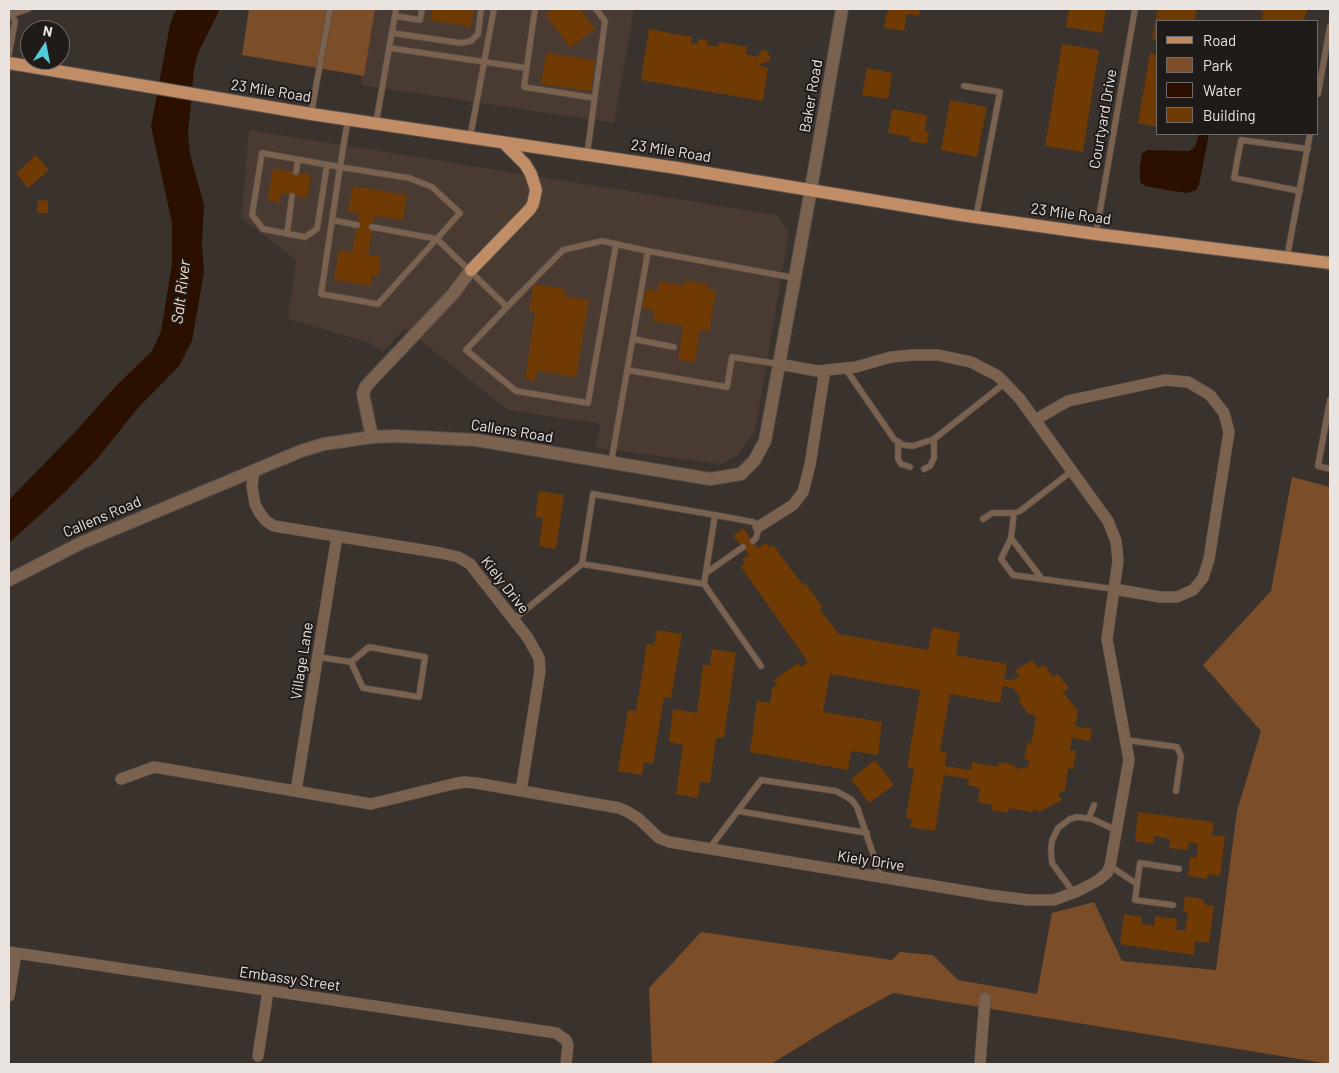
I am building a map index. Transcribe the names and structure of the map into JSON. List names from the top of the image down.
{
  "streets": {
    "main road": ["23 Mile Road"],
    "street": [
      "Baker Road",
      "Callens Road",
      "Kiely Drive",
      "Village Lane",
      "Embassy Street"
    ],
    "lane": ["Courtyard Drive"]
  },
  "crossings": [
    ["23 Mile Road", "Baker Road"],
    ["23 Mile Road", "Courtyard Drive"],
    ["23 Mile Road", "Callens Road"],
    ["Baker Road", "Callens Road"],
    ["Callens Road", "Kiely Drive"],
    ["Kiely Drive", "Village Lane"]
  ],
  "water": ["Salt River"],
  "legend": [
    "Road",
    "Park",
    "Water",
    "Building"
  ],
  "north": "top"
}
